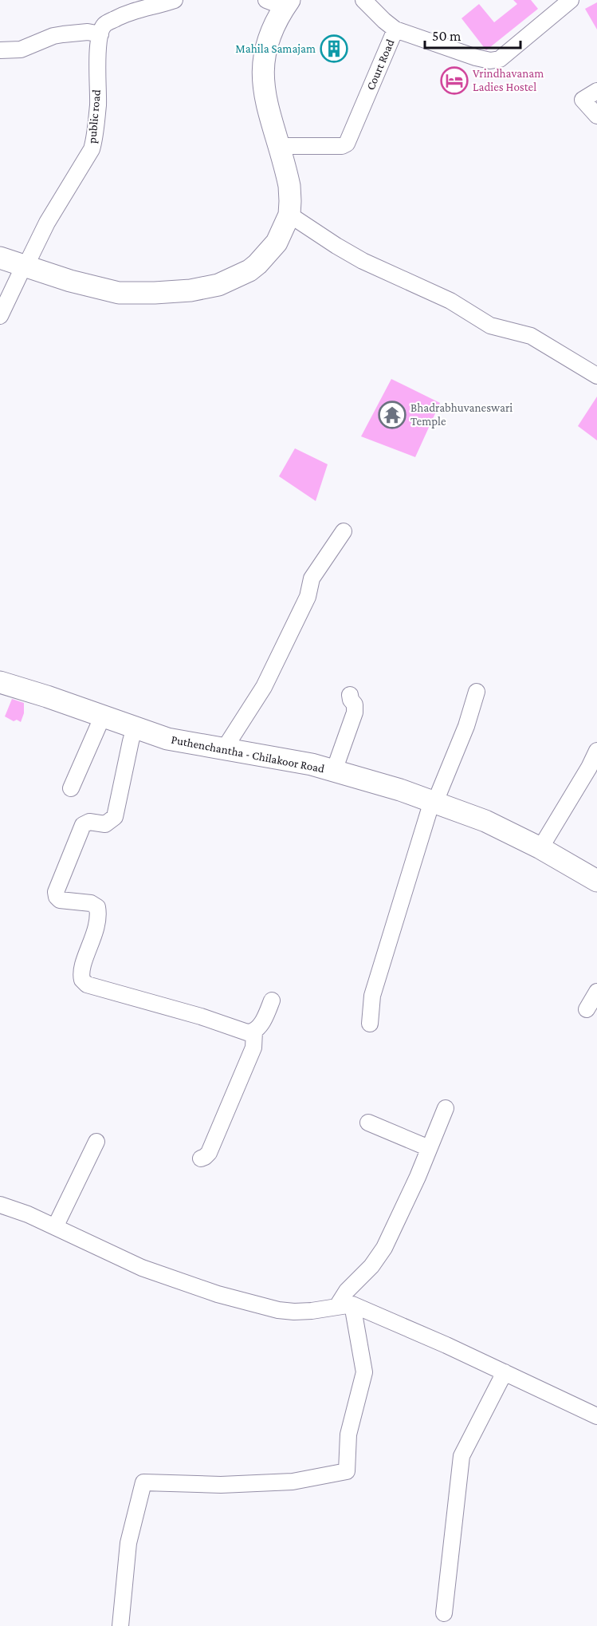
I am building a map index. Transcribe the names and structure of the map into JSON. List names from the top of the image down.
{
  "streets": {
    "main road": ["Puthenchantha - Chilakoor Road"],
    "street": ["Court Road", "public road"]
  },
  "places": {
    "building": ["Mahila Samajam"],
    "hotel": ["Vrindhavanam Ladies Hostel"],
    "temple": ["Bhadrabhuvaneswari Temple"]
  },
  "scale_bar": "50 m"
}
